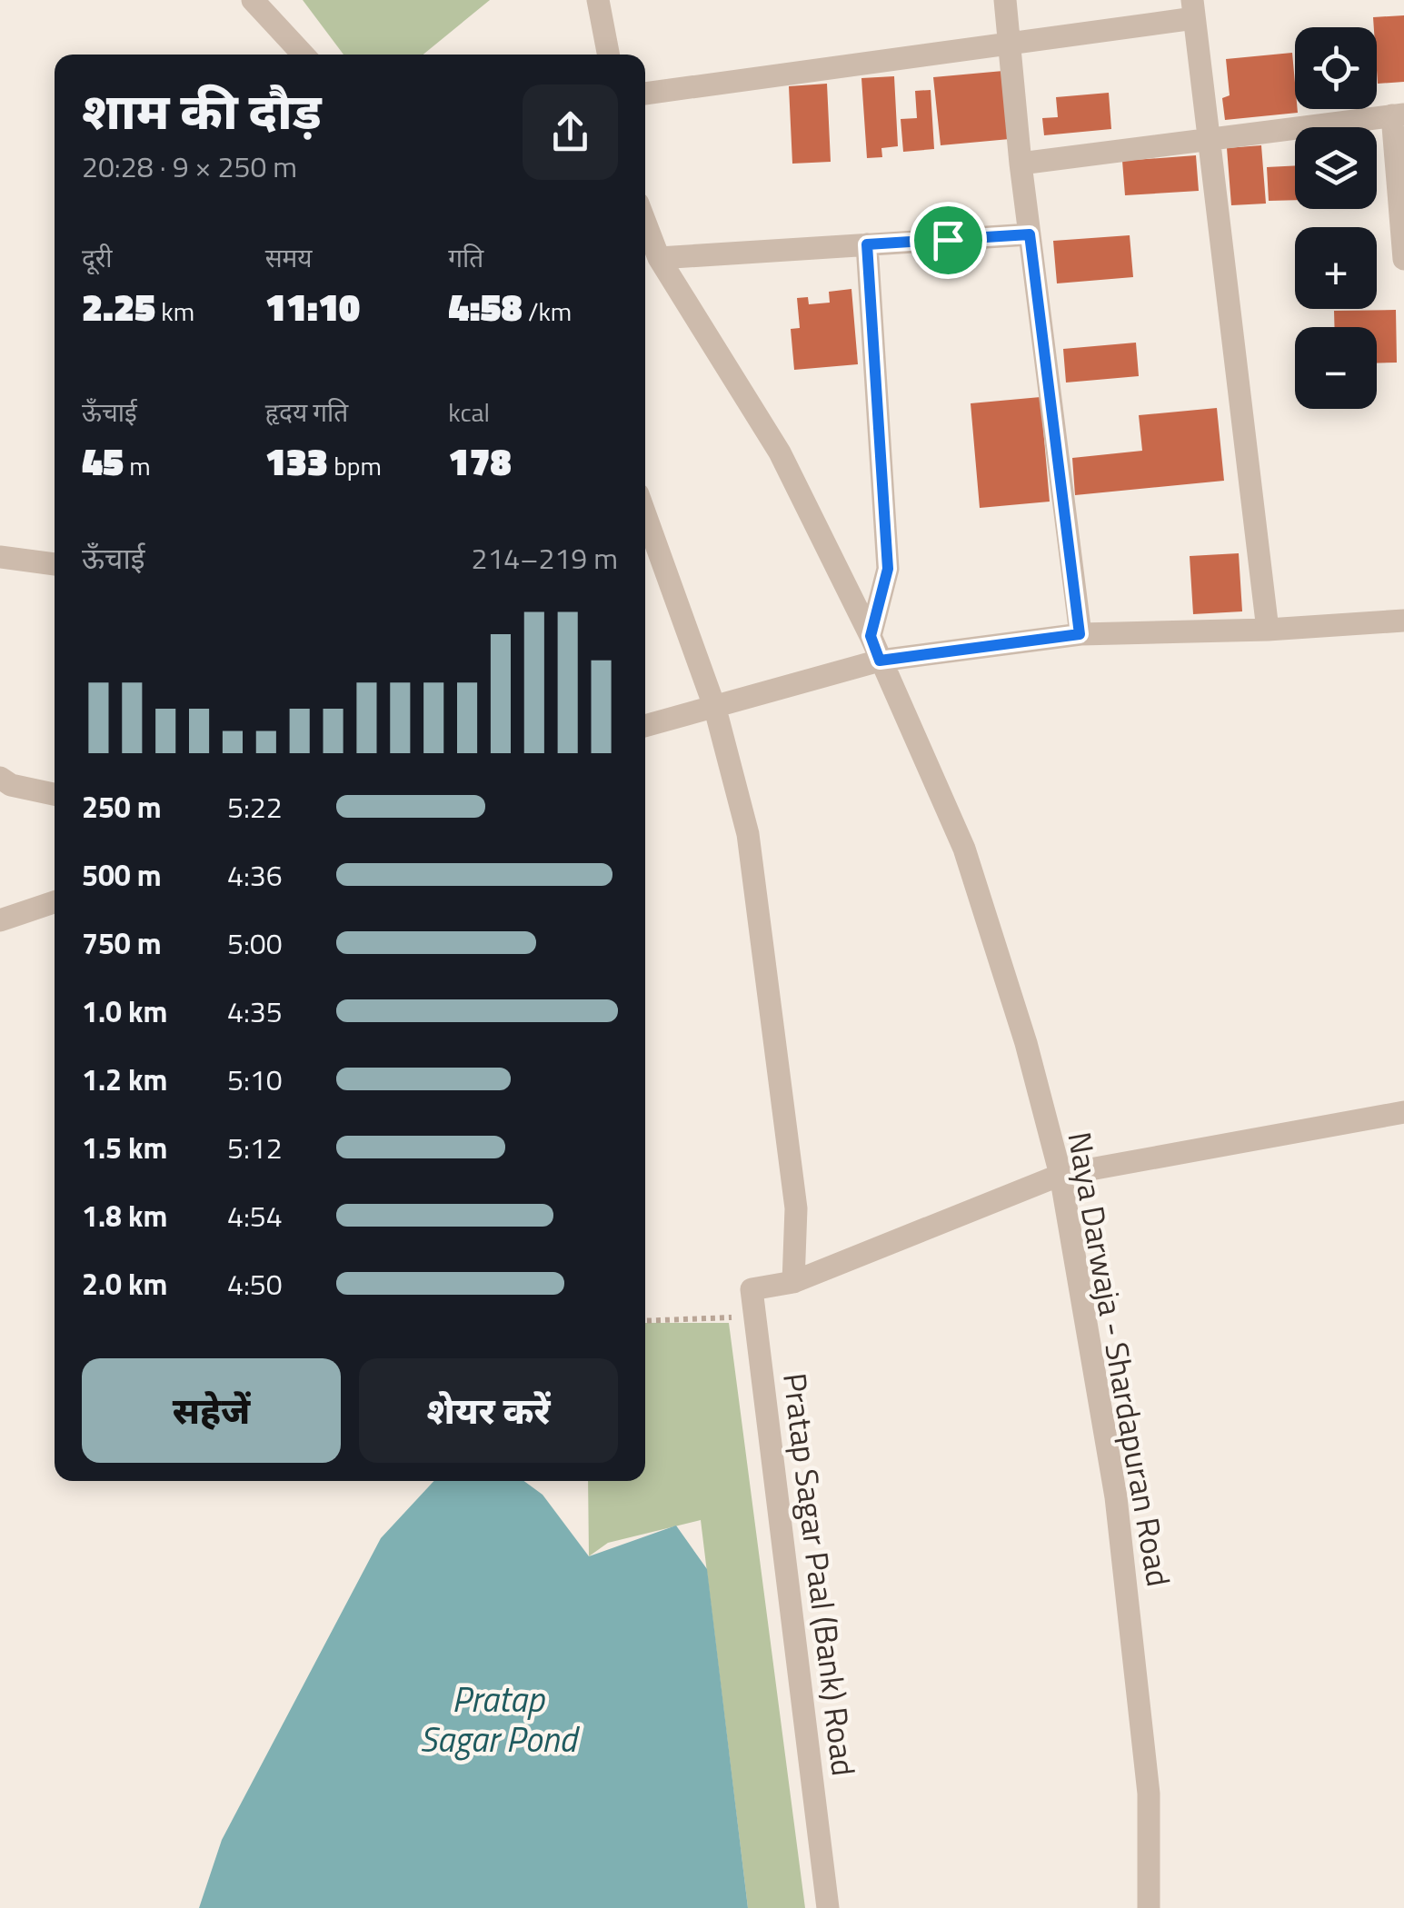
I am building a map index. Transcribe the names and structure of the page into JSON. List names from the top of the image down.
{
  "streets": {
    "street": ["Naya Darwaja - Shardapuran Road", "Pratap Sagar Paal (Bank) Road"]
  },
  "water": ["Pratap Sagar Pond"],
  "page": {
    "map_buttons": ["+", "−"],
    "heading": ["शाम की दौड़", "20:28 · 9 × 250 m"],
    "stats": [
      ["दूरी", "2.25 km"],
      ["समय", "11:10"],
      ["गति", "4:58 /km"],
      ["ऊँचाई", "45 m"],
      ["हृदय गति", "133 bpm"],
      ["kcal", "178"]
    ],
    "chart": ["ऊँचाई", "214–219 m"],
    "list": [
      {
        "name": "250 m",
        "note": "5:22"
      },
      {
        "name": "500 m",
        "note": "4:36"
      },
      {
        "name": "750 m",
        "note": "5:00"
      },
      {
        "name": "1.0 km",
        "note": "4:35"
      },
      {
        "name": "1.2 km",
        "note": "5:10"
      },
      {
        "name": "1.5 km",
        "note": "5:12"
      },
      {
        "name": "1.8 km",
        "note": "4:54"
      },
      {
        "name": "2.0 km",
        "note": "4:50"
      }
    ],
    "buttons": ["सहेजें", "शेयर करें"]
  }
}
